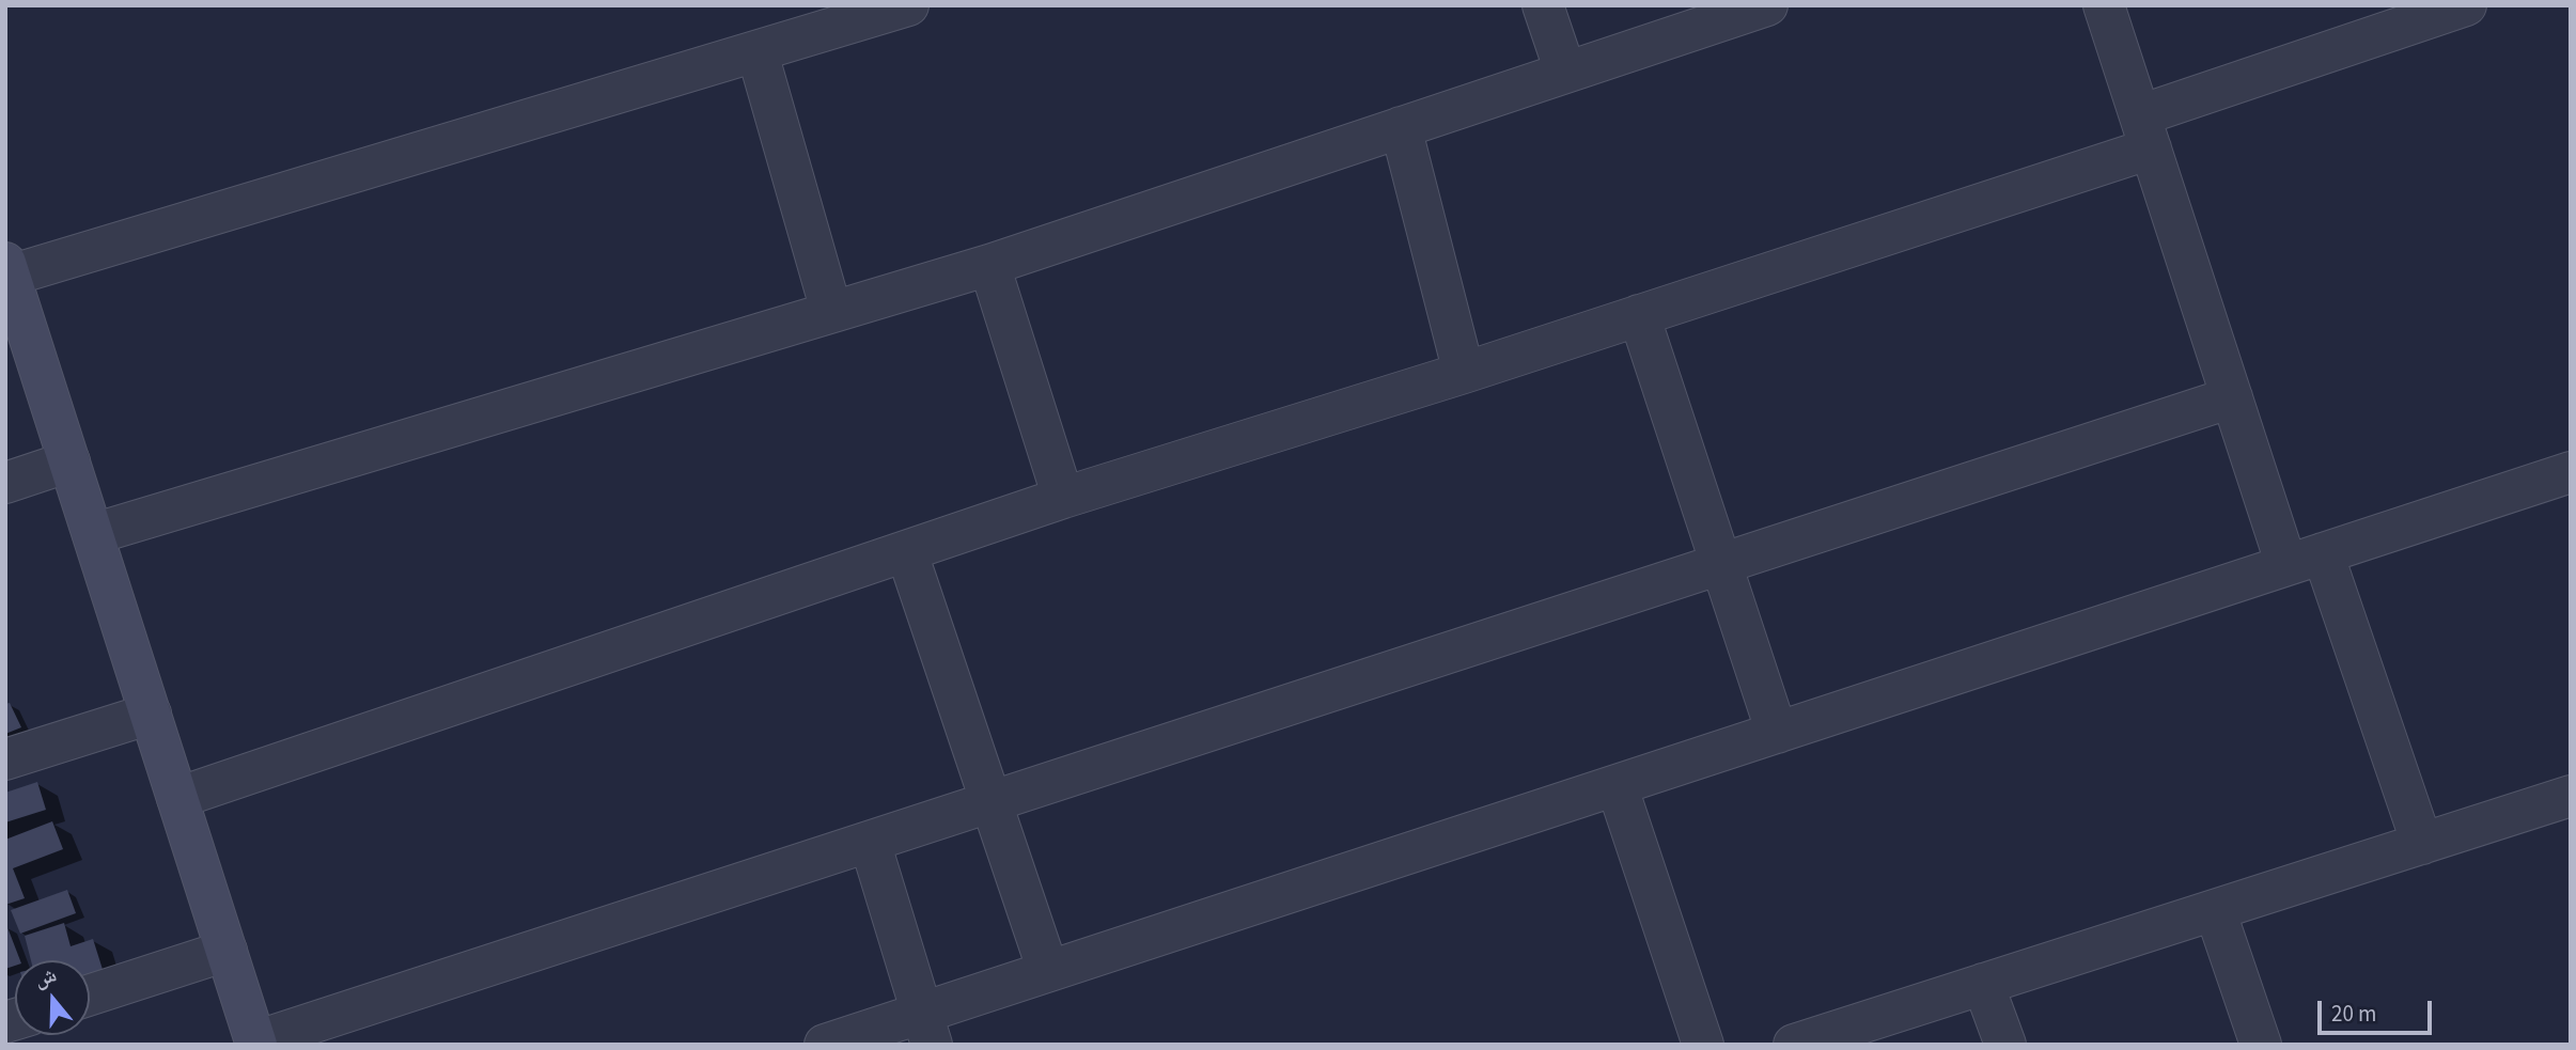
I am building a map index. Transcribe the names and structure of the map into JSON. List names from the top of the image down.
{
  "scale_bar": "20 m",
  "north": "top"
}
